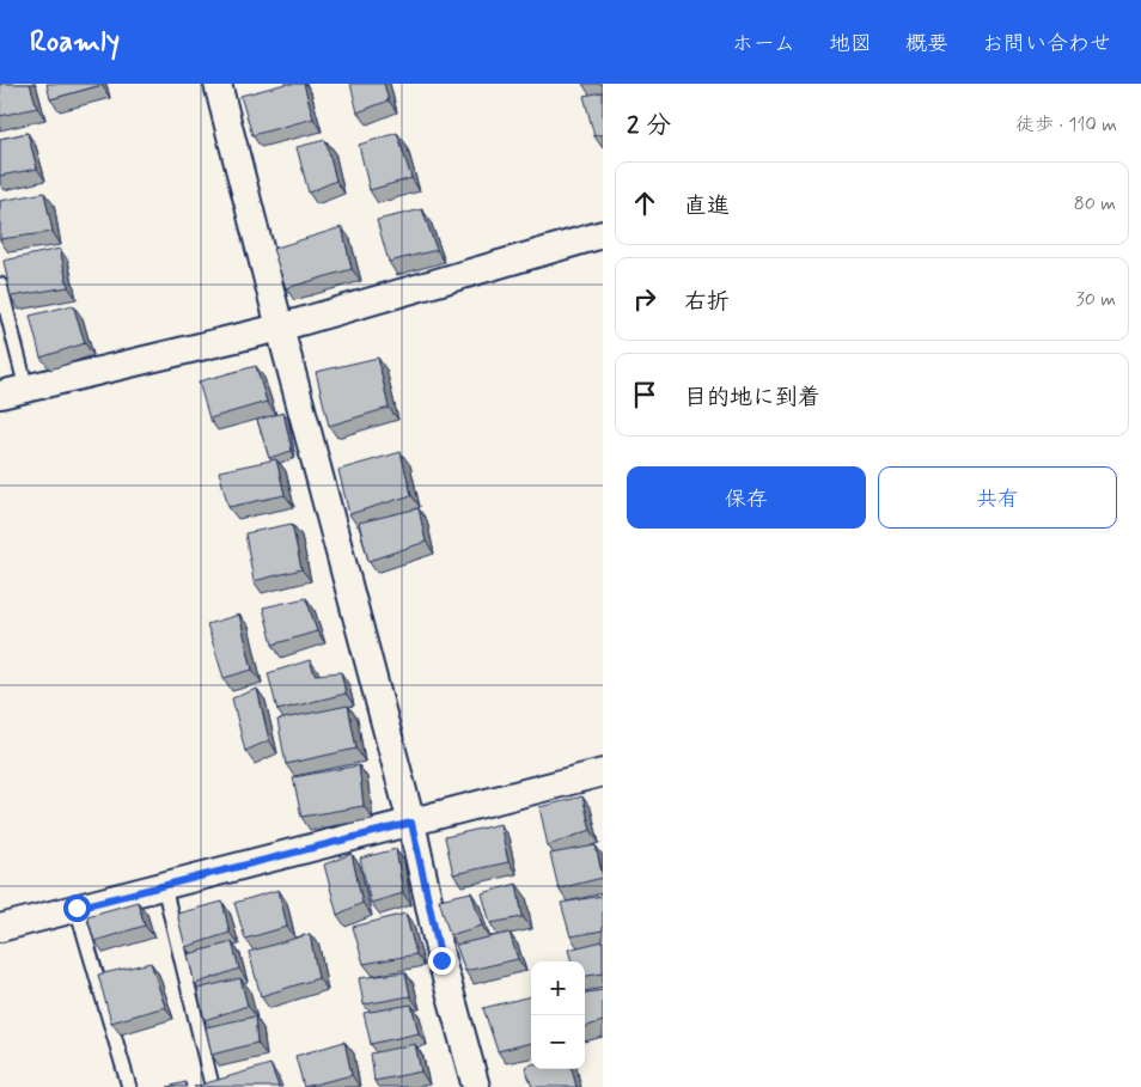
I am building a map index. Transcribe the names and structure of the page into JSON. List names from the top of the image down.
{
  "page": {
    "header": "Roamly",
    "nav": [
      "ホーム",
      "地図",
      "概要",
      "お問い合わせ"
    ],
    "heading": ["2 分", "徒歩 · 110 m"],
    "list": [
      ["直進", "80 m"],
      ["右折", "30 m"],
      "目的地に到着"
    ],
    "buttons": ["保存", "共有"],
    "map_buttons": ["+", "−"]
  }
}
